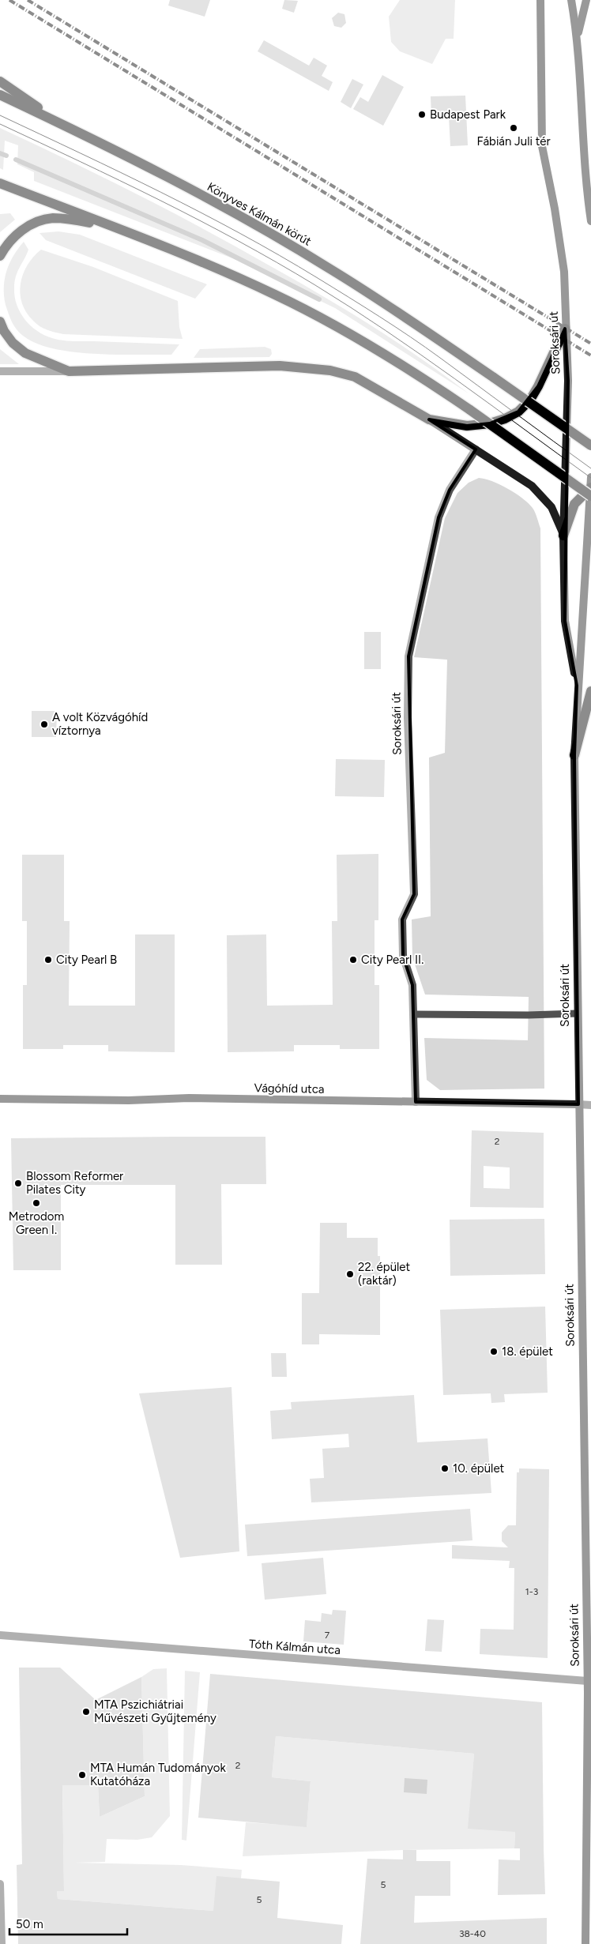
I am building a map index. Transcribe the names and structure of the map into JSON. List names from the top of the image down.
{
  "streets": {
    "main road": ["Könyves Kálmán körút", "Soroksári út", "Vágóhíd utca"],
    "street": ["Tóth Kálmán utca"]
  },
  "crossings": [
    ["Soroksári út", "Vágóhíd utca"],
    ["Soroksári út", "Tóth Kálmán utca"]
  ],
  "places": [
    "Budapest Park",
    "Fábián Juli tér",
    "A volt Közvágóhíd víztornya",
    "City Pearl B",
    "City Pearl II.",
    "Blossom Reformer Pilates City",
    "Metrodom Green I.",
    "22. épület (raktár)",
    "18. épület",
    "10. épület",
    "MTA Pszichiátriai Művészeti Gyűjtemény",
    "MTA Humán Tudományok Kutatóháza"
  ],
  "house_numbers": [
    "2",
    "1-3",
    "7",
    "2",
    "5",
    "5",
    "38-40"
  ],
  "scale_bar": "50 m"
}
